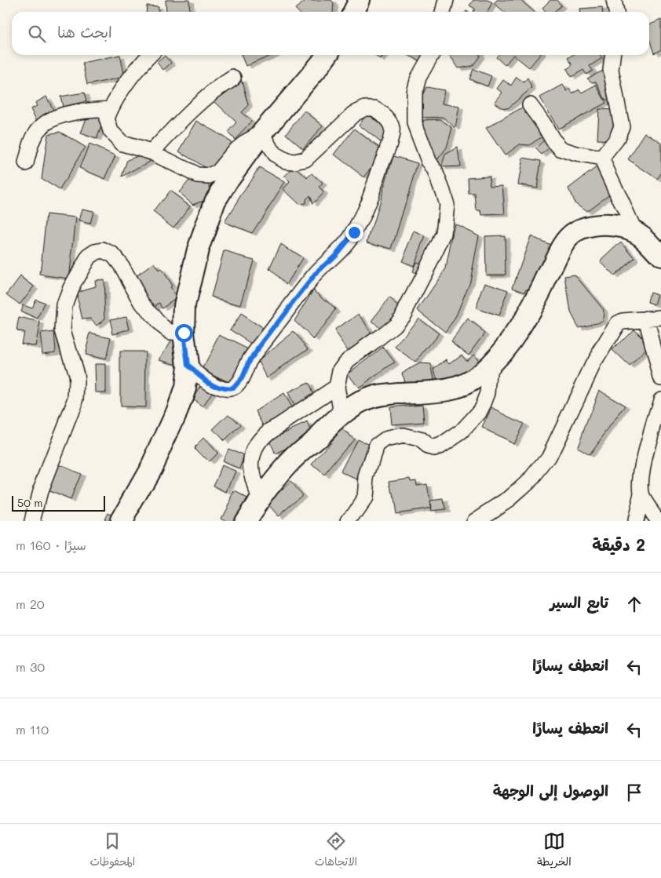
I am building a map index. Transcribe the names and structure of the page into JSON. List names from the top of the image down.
{
  "scale_bar": "50 m",
  "page": {
    "search": "ابحث هنا",
    "scale": "50 m",
    "heading": ["2 دقيقة", "سيرًا · 160 m"],
    "list": [
      ["تابع السير", "20 m"],
      ["انعطف يسارًا", "30 m"],
      ["انعطف يسارًا", "110 m"],
      "الوصول إلى الوجهة"
    ],
    "nav": ["الخريطة", "الاتجاهات", "المحفوظات"]
  }
}
